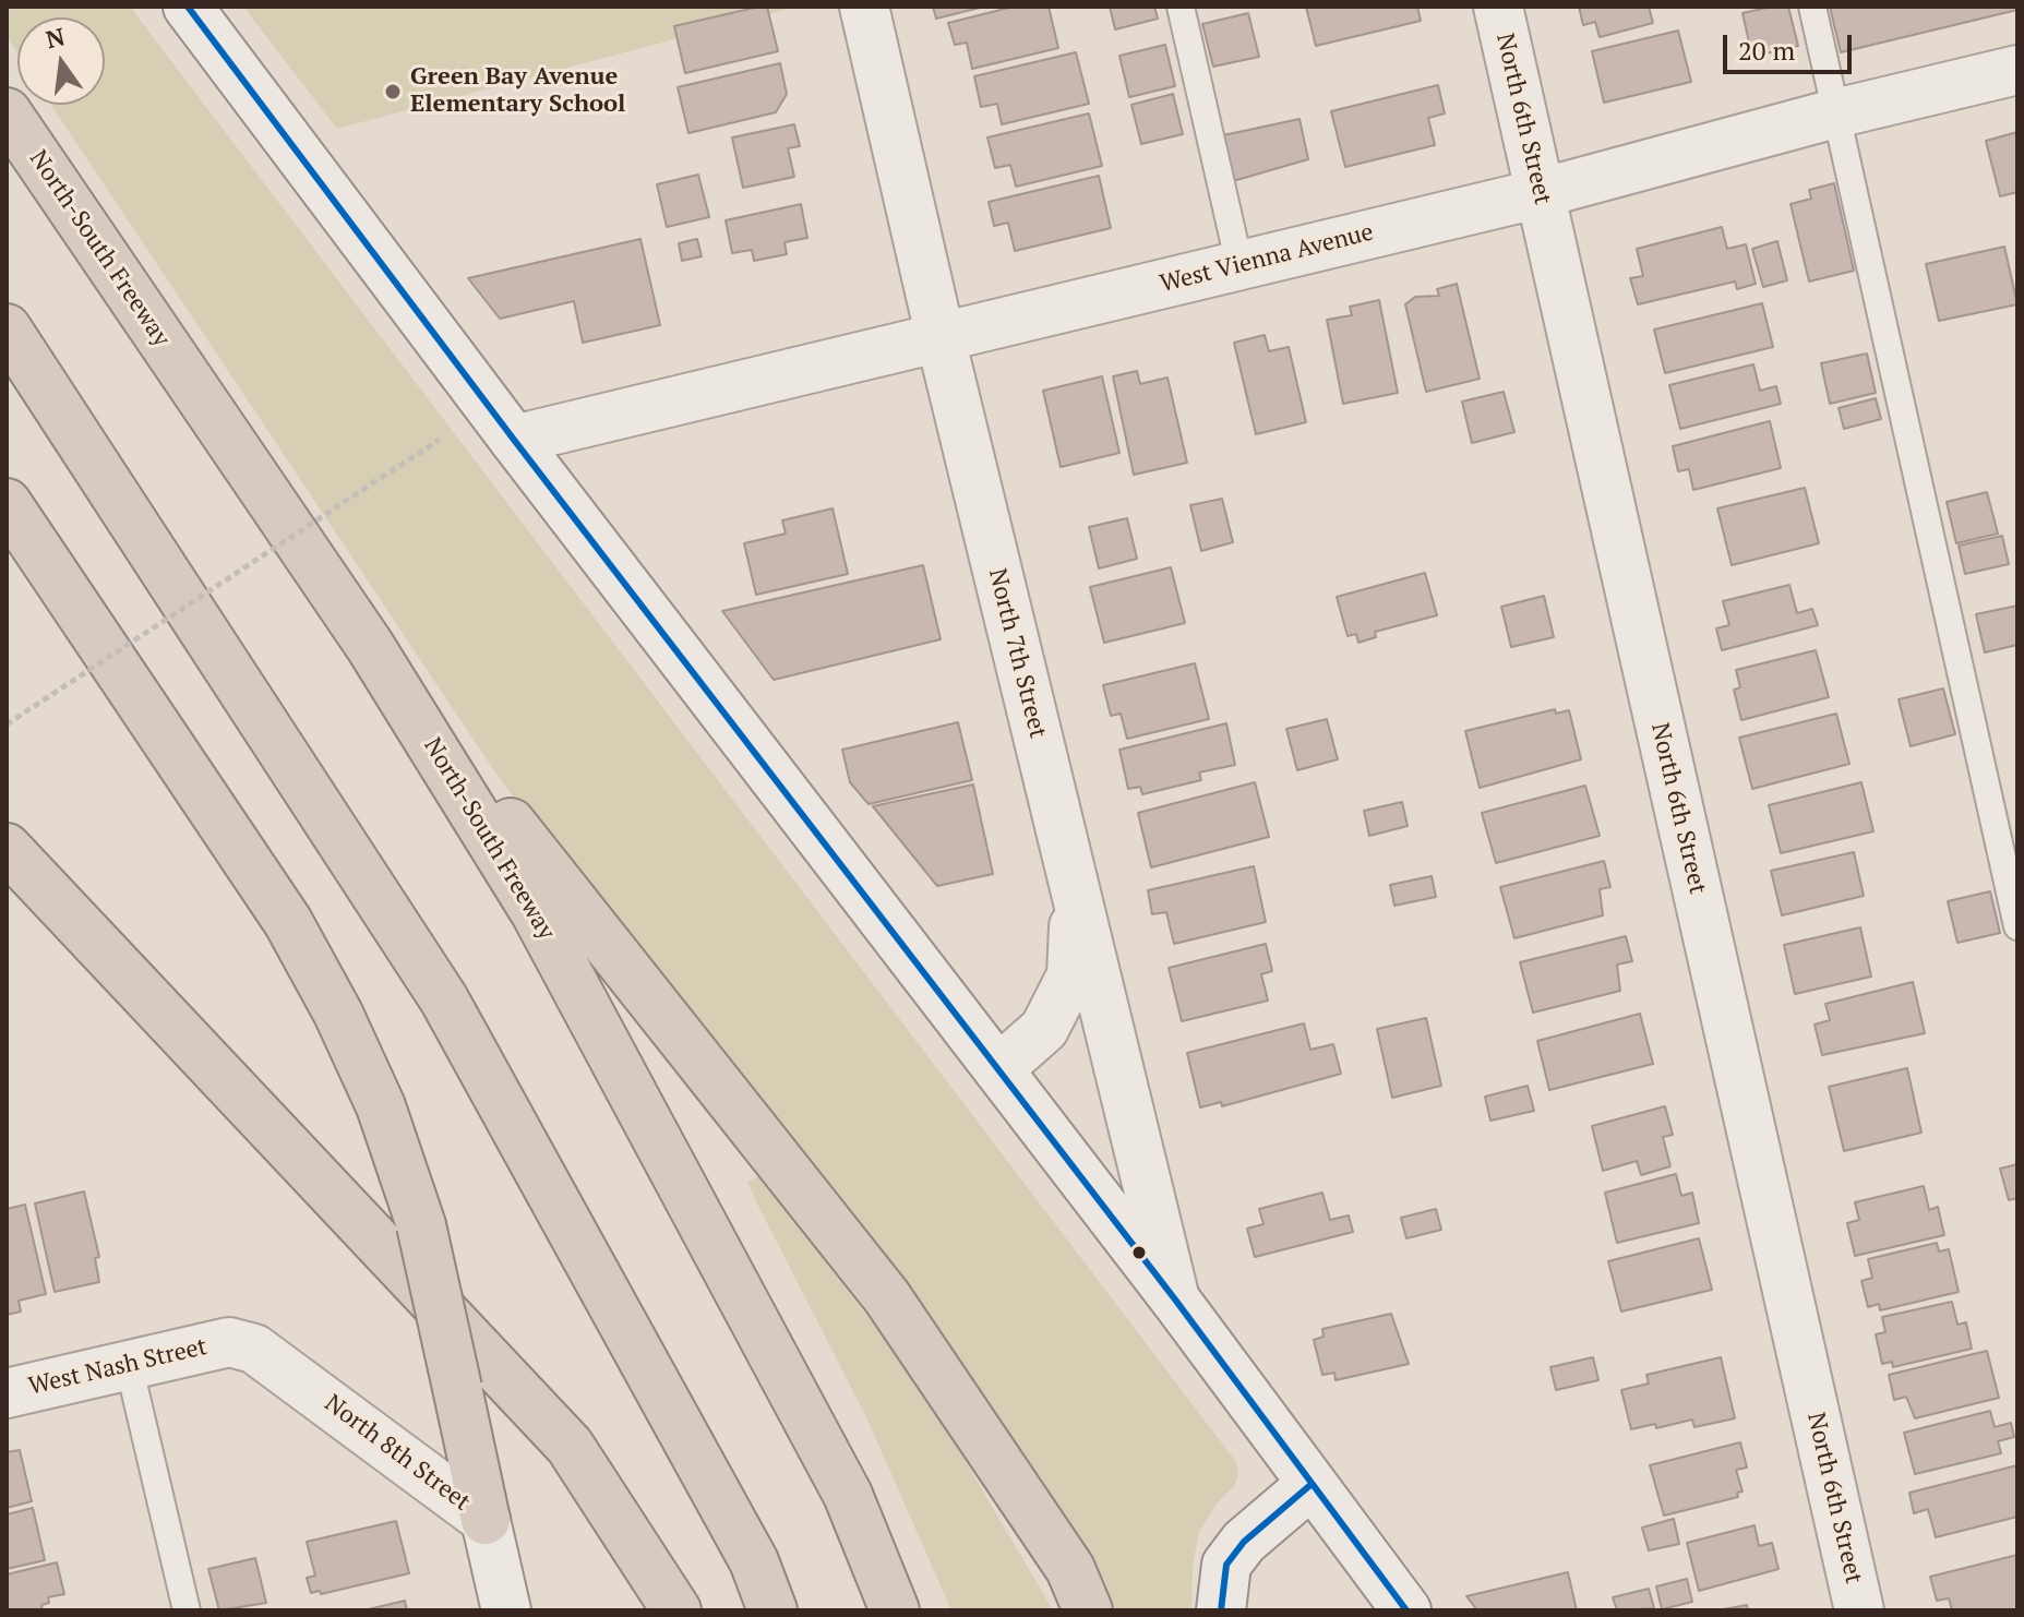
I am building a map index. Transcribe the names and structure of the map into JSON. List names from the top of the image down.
{
  "streets": {
    "highway": ["North-South Freeway"],
    "street": [
      "North 6th Street",
      "West Vienna Avenue",
      "North 7th Street",
      "West Nash Street",
      "North 8th Street"
    ]
  },
  "crossings": [
    ["North 6th Street", "West Vienna Avenue"],
    ["West Vienna Avenue", "North 7th Street"],
    ["West Nash Street", "North 8th Street"]
  ],
  "places": ["Green Bay Avenue Elementary School"],
  "scale_bar": "20 m",
  "north": "top"
}
